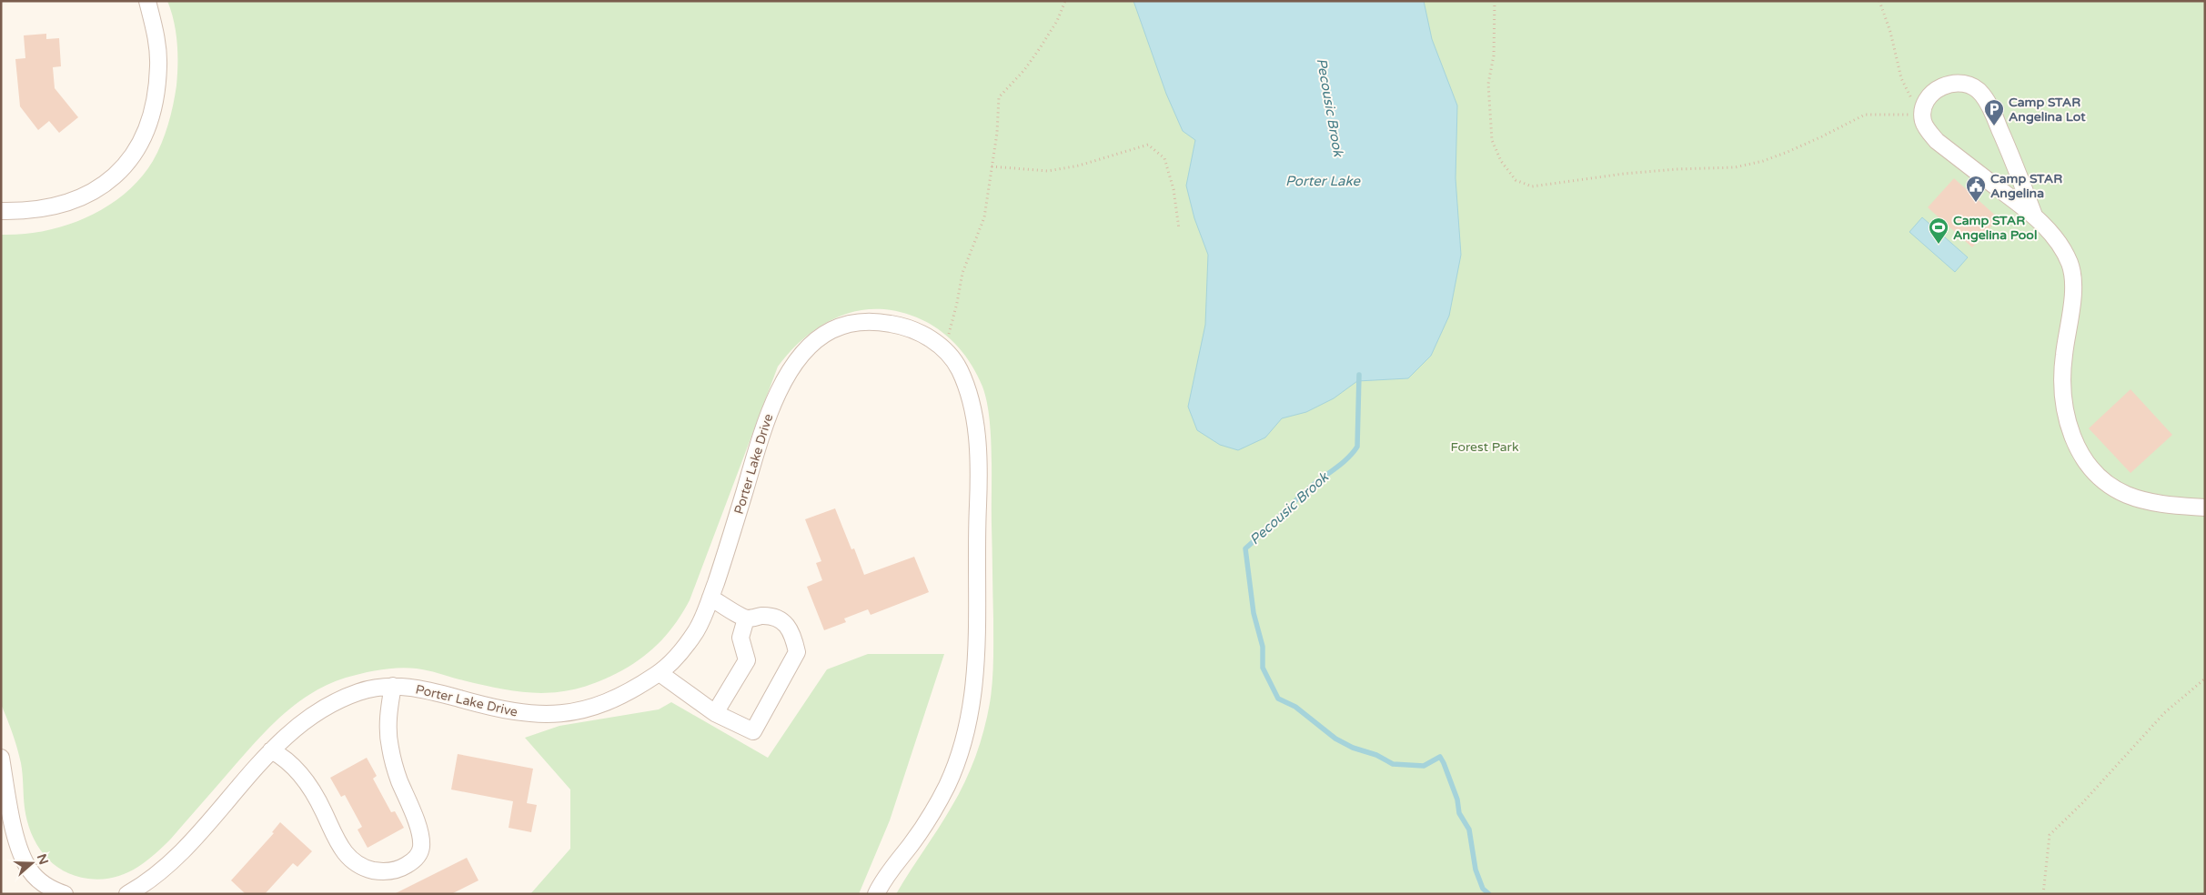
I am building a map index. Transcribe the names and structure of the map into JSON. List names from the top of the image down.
{
  "streets": {
    "street": ["Porter Lake Drive"]
  },
  "water": ["Pecousic Brook", "Porter Lake"],
  "parks": ["Forest Park"],
  "places": {
    "parking": ["Camp STAR Angelina Lot"],
    "public building": ["Camp STAR Angelina"],
    "sports": ["Camp STAR Angelina Pool"]
  },
  "north": "right"
}
